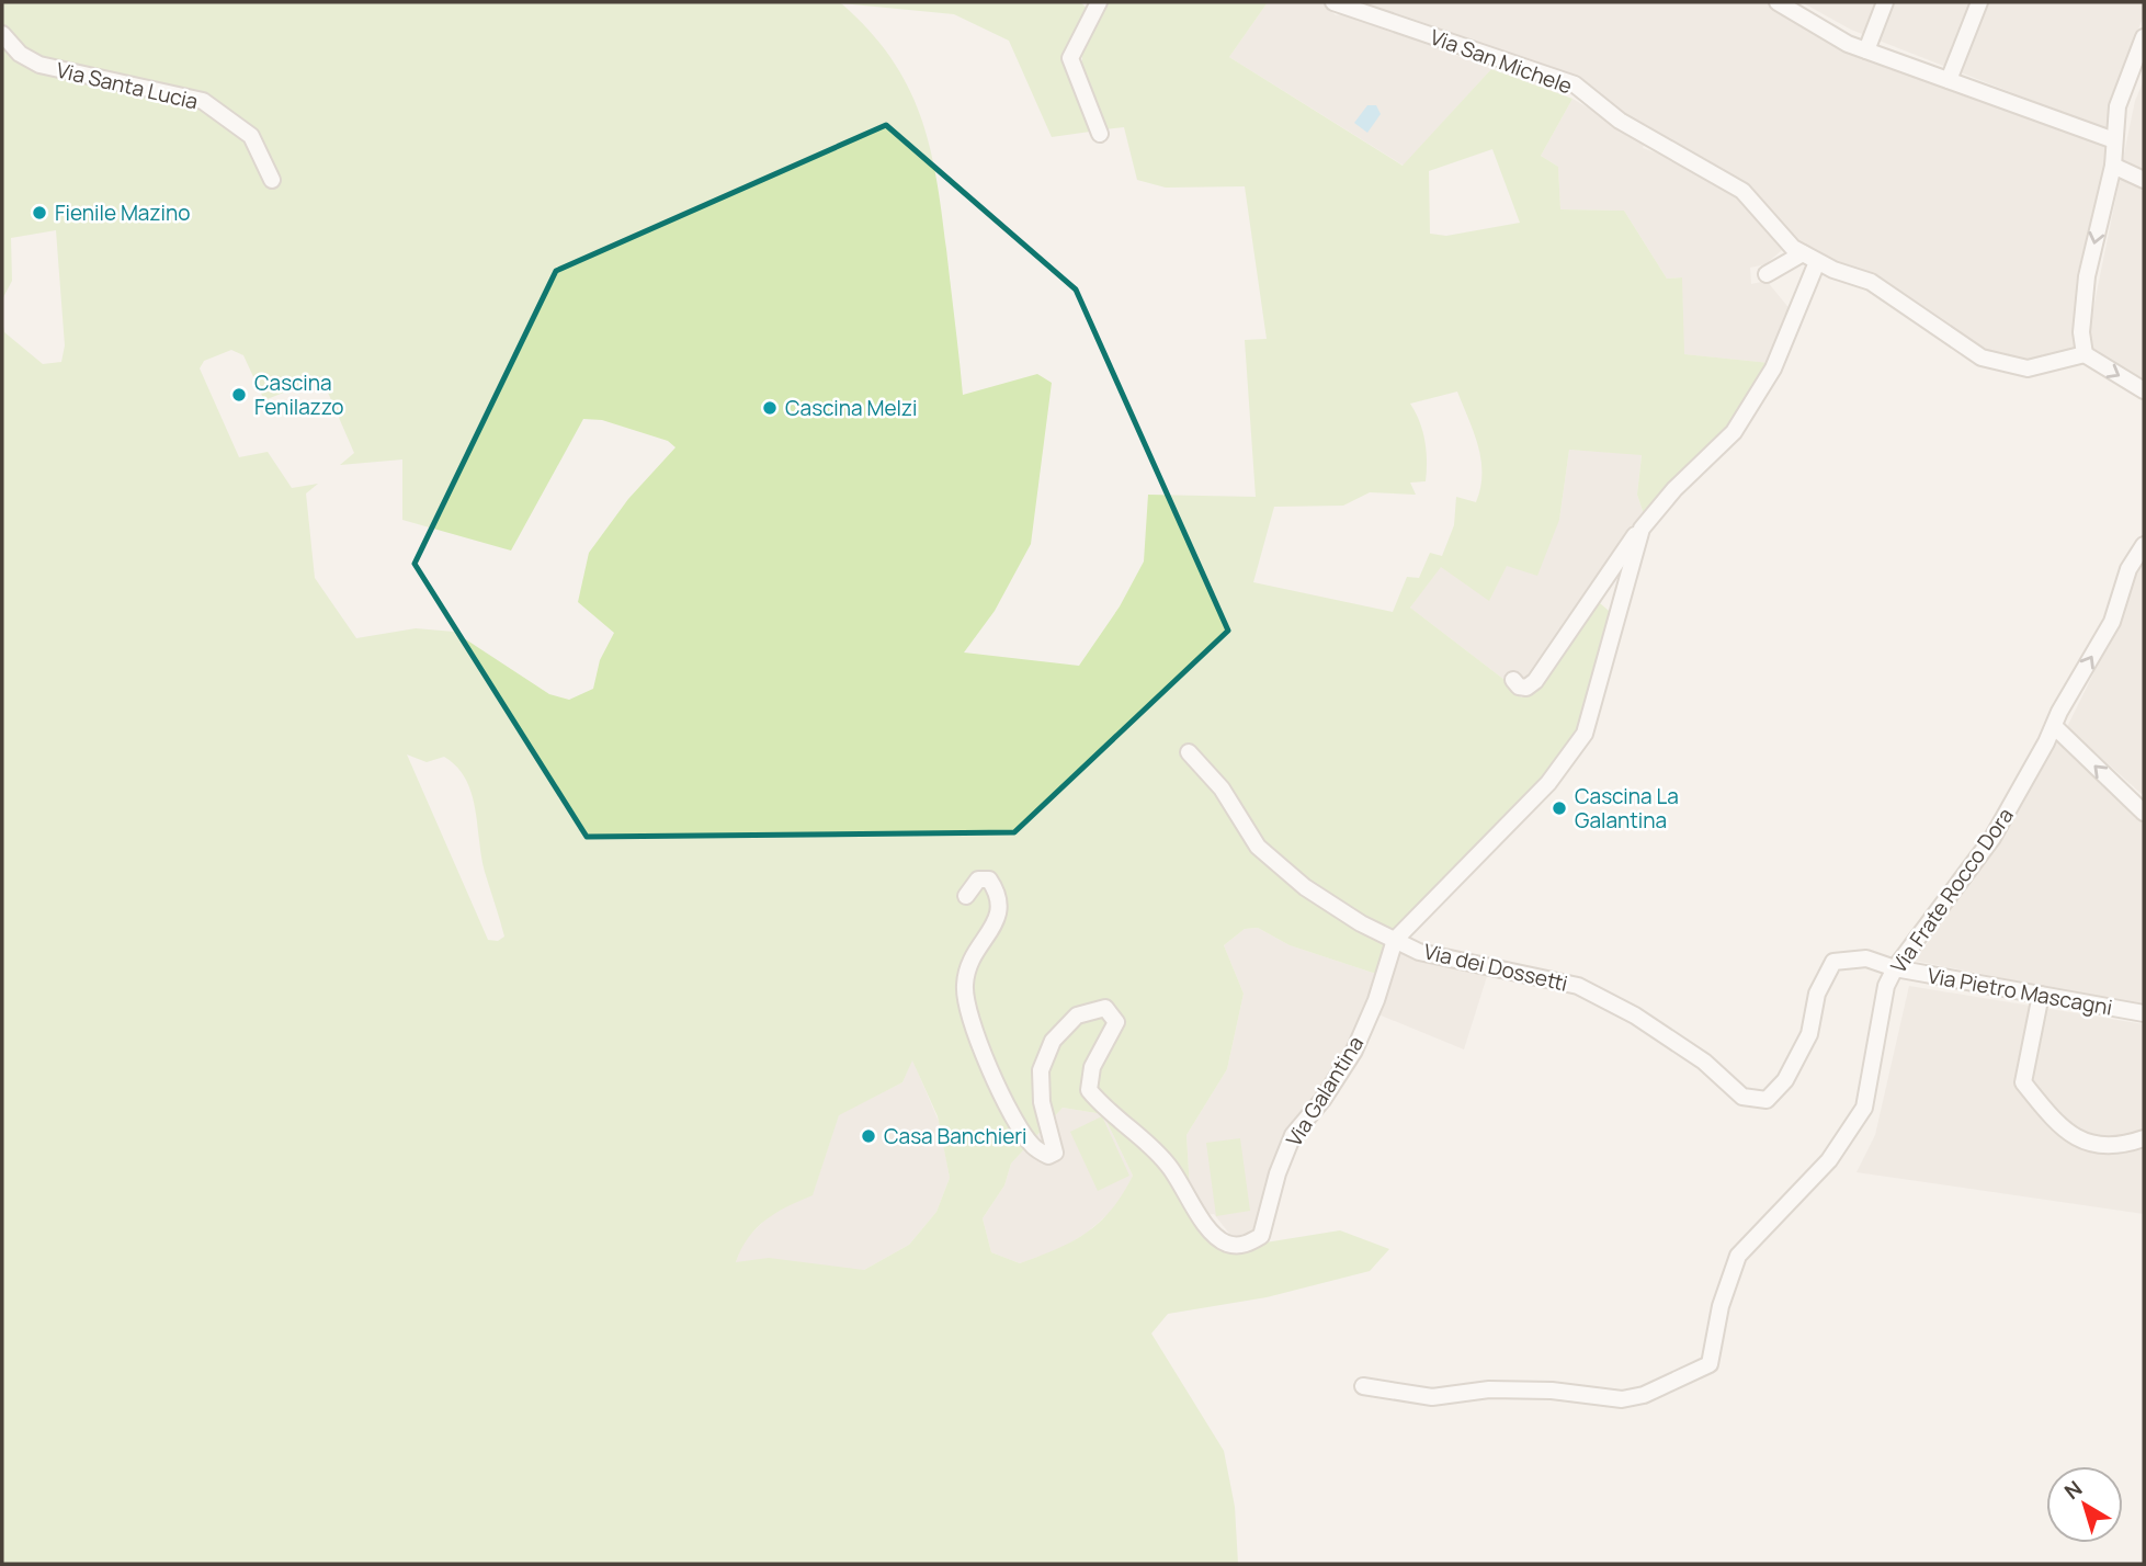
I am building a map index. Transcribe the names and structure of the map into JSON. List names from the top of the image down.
{
  "streets": {
    "street": [
      "Via San Michele",
      "Via Santa Lucia",
      "Via Frate Rocco Dora",
      "Via dei Dossetti",
      "Via Pietro Mascagni",
      "Via Galantina"
    ]
  },
  "crossings": [
    ["Via San Michele", "Via Galantina"],
    ["Via Frate Rocco Dora", "Via dei Dossetti"],
    ["Via Frate Rocco Dora", "Via Pietro Mascagni"],
    ["Via dei Dossetti", "Via Pietro Mascagni"],
    ["Via dei Dossetti", "Via Galantina"]
  ],
  "places": [
    "Fienile Mazino",
    "Cascina Fenilazzo",
    "Cascina Melzi",
    "Cascina La Galantina",
    "Casa Banchieri"
  ],
  "north": "top left"
}
